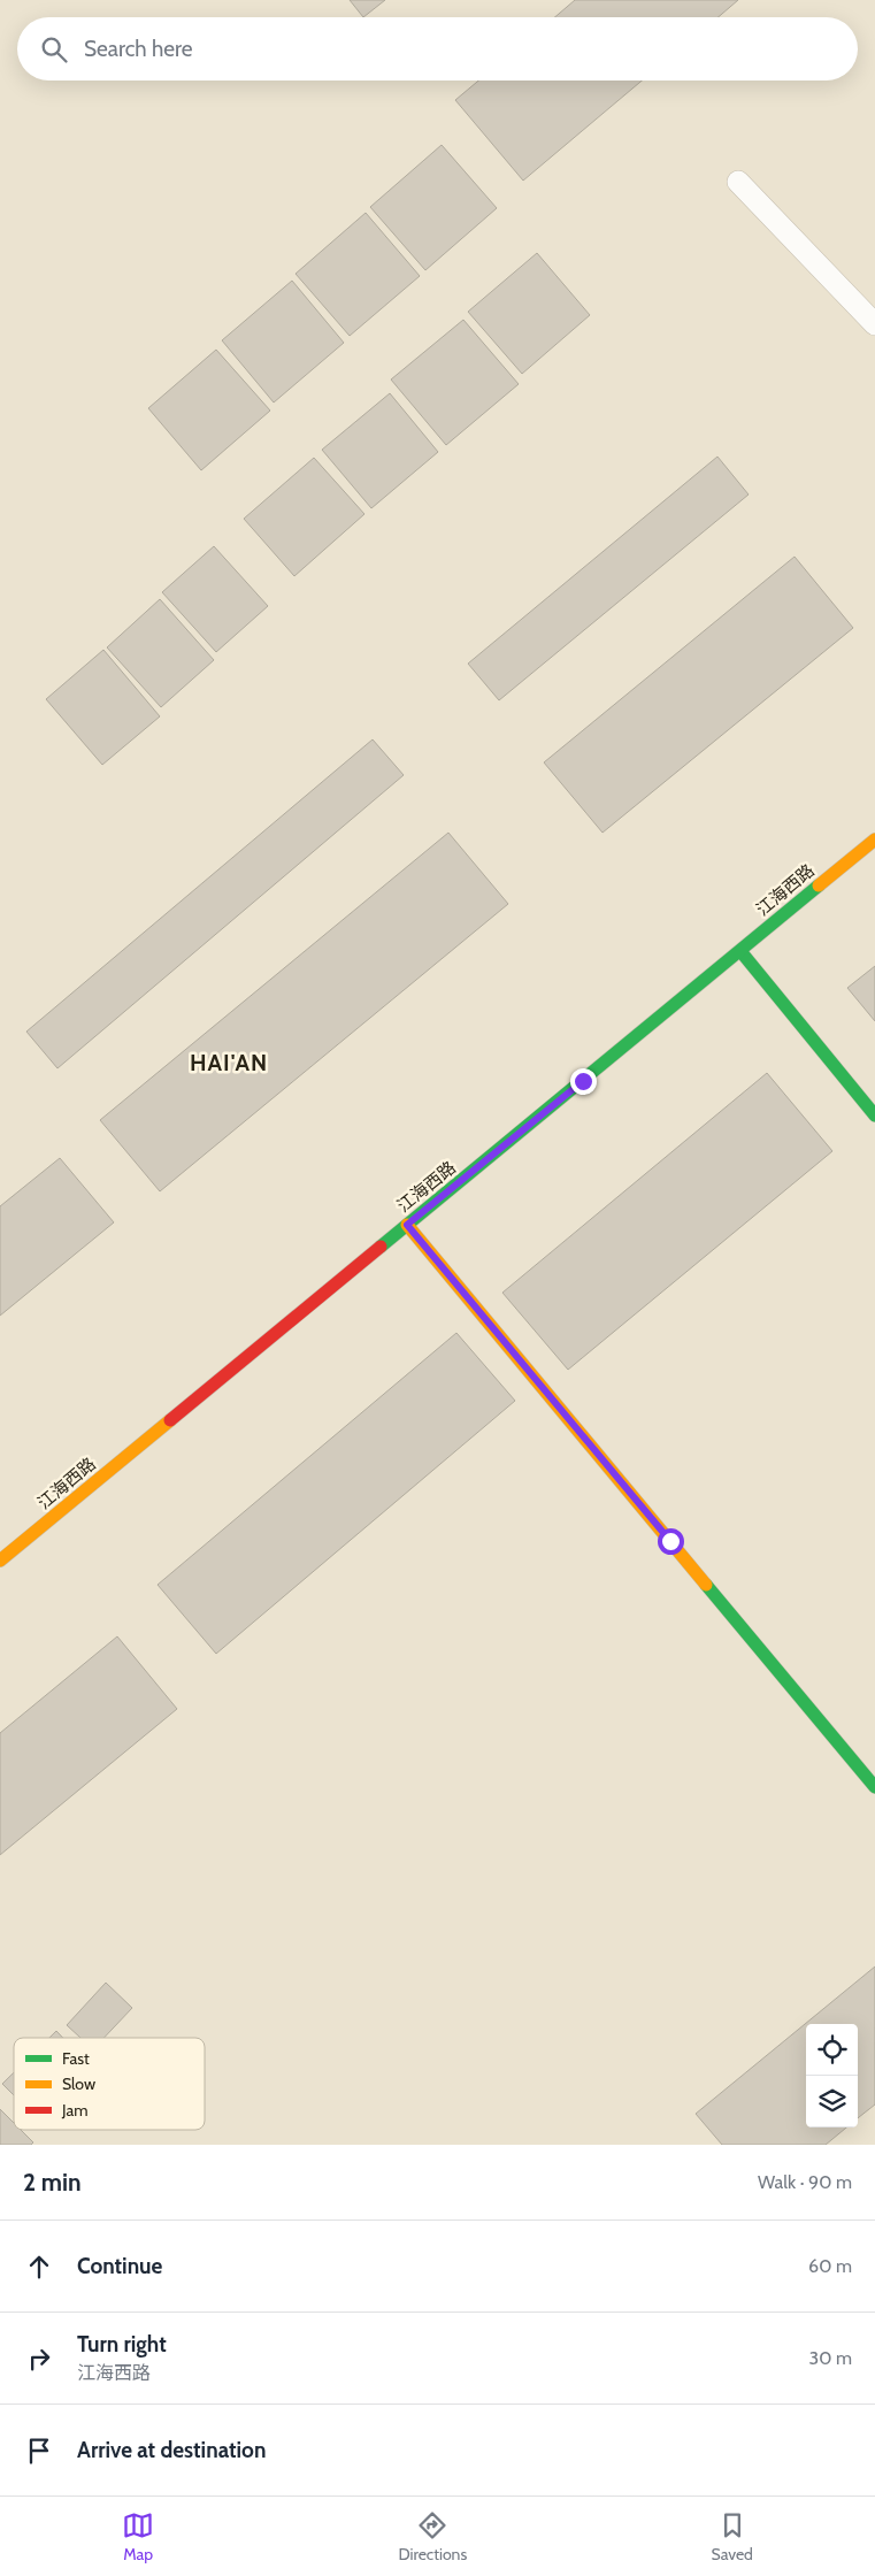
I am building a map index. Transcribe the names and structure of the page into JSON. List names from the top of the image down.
{
  "streets": {
    "main road": ["江海西路"]
  },
  "districts": ["HAI'AN"],
  "legend": ["Fast", "Slow", "Jam"],
  "page": {
    "search": "Search here",
    "heading": ["2 min", "Walk · 90 m"],
    "list": [
      ["Continue", "60 m"],
      ["Turn right", "江海西路", "30 m"],
      "Arrive at destination"
    ],
    "nav": ["Map", "Directions", "Saved"]
  }
}
